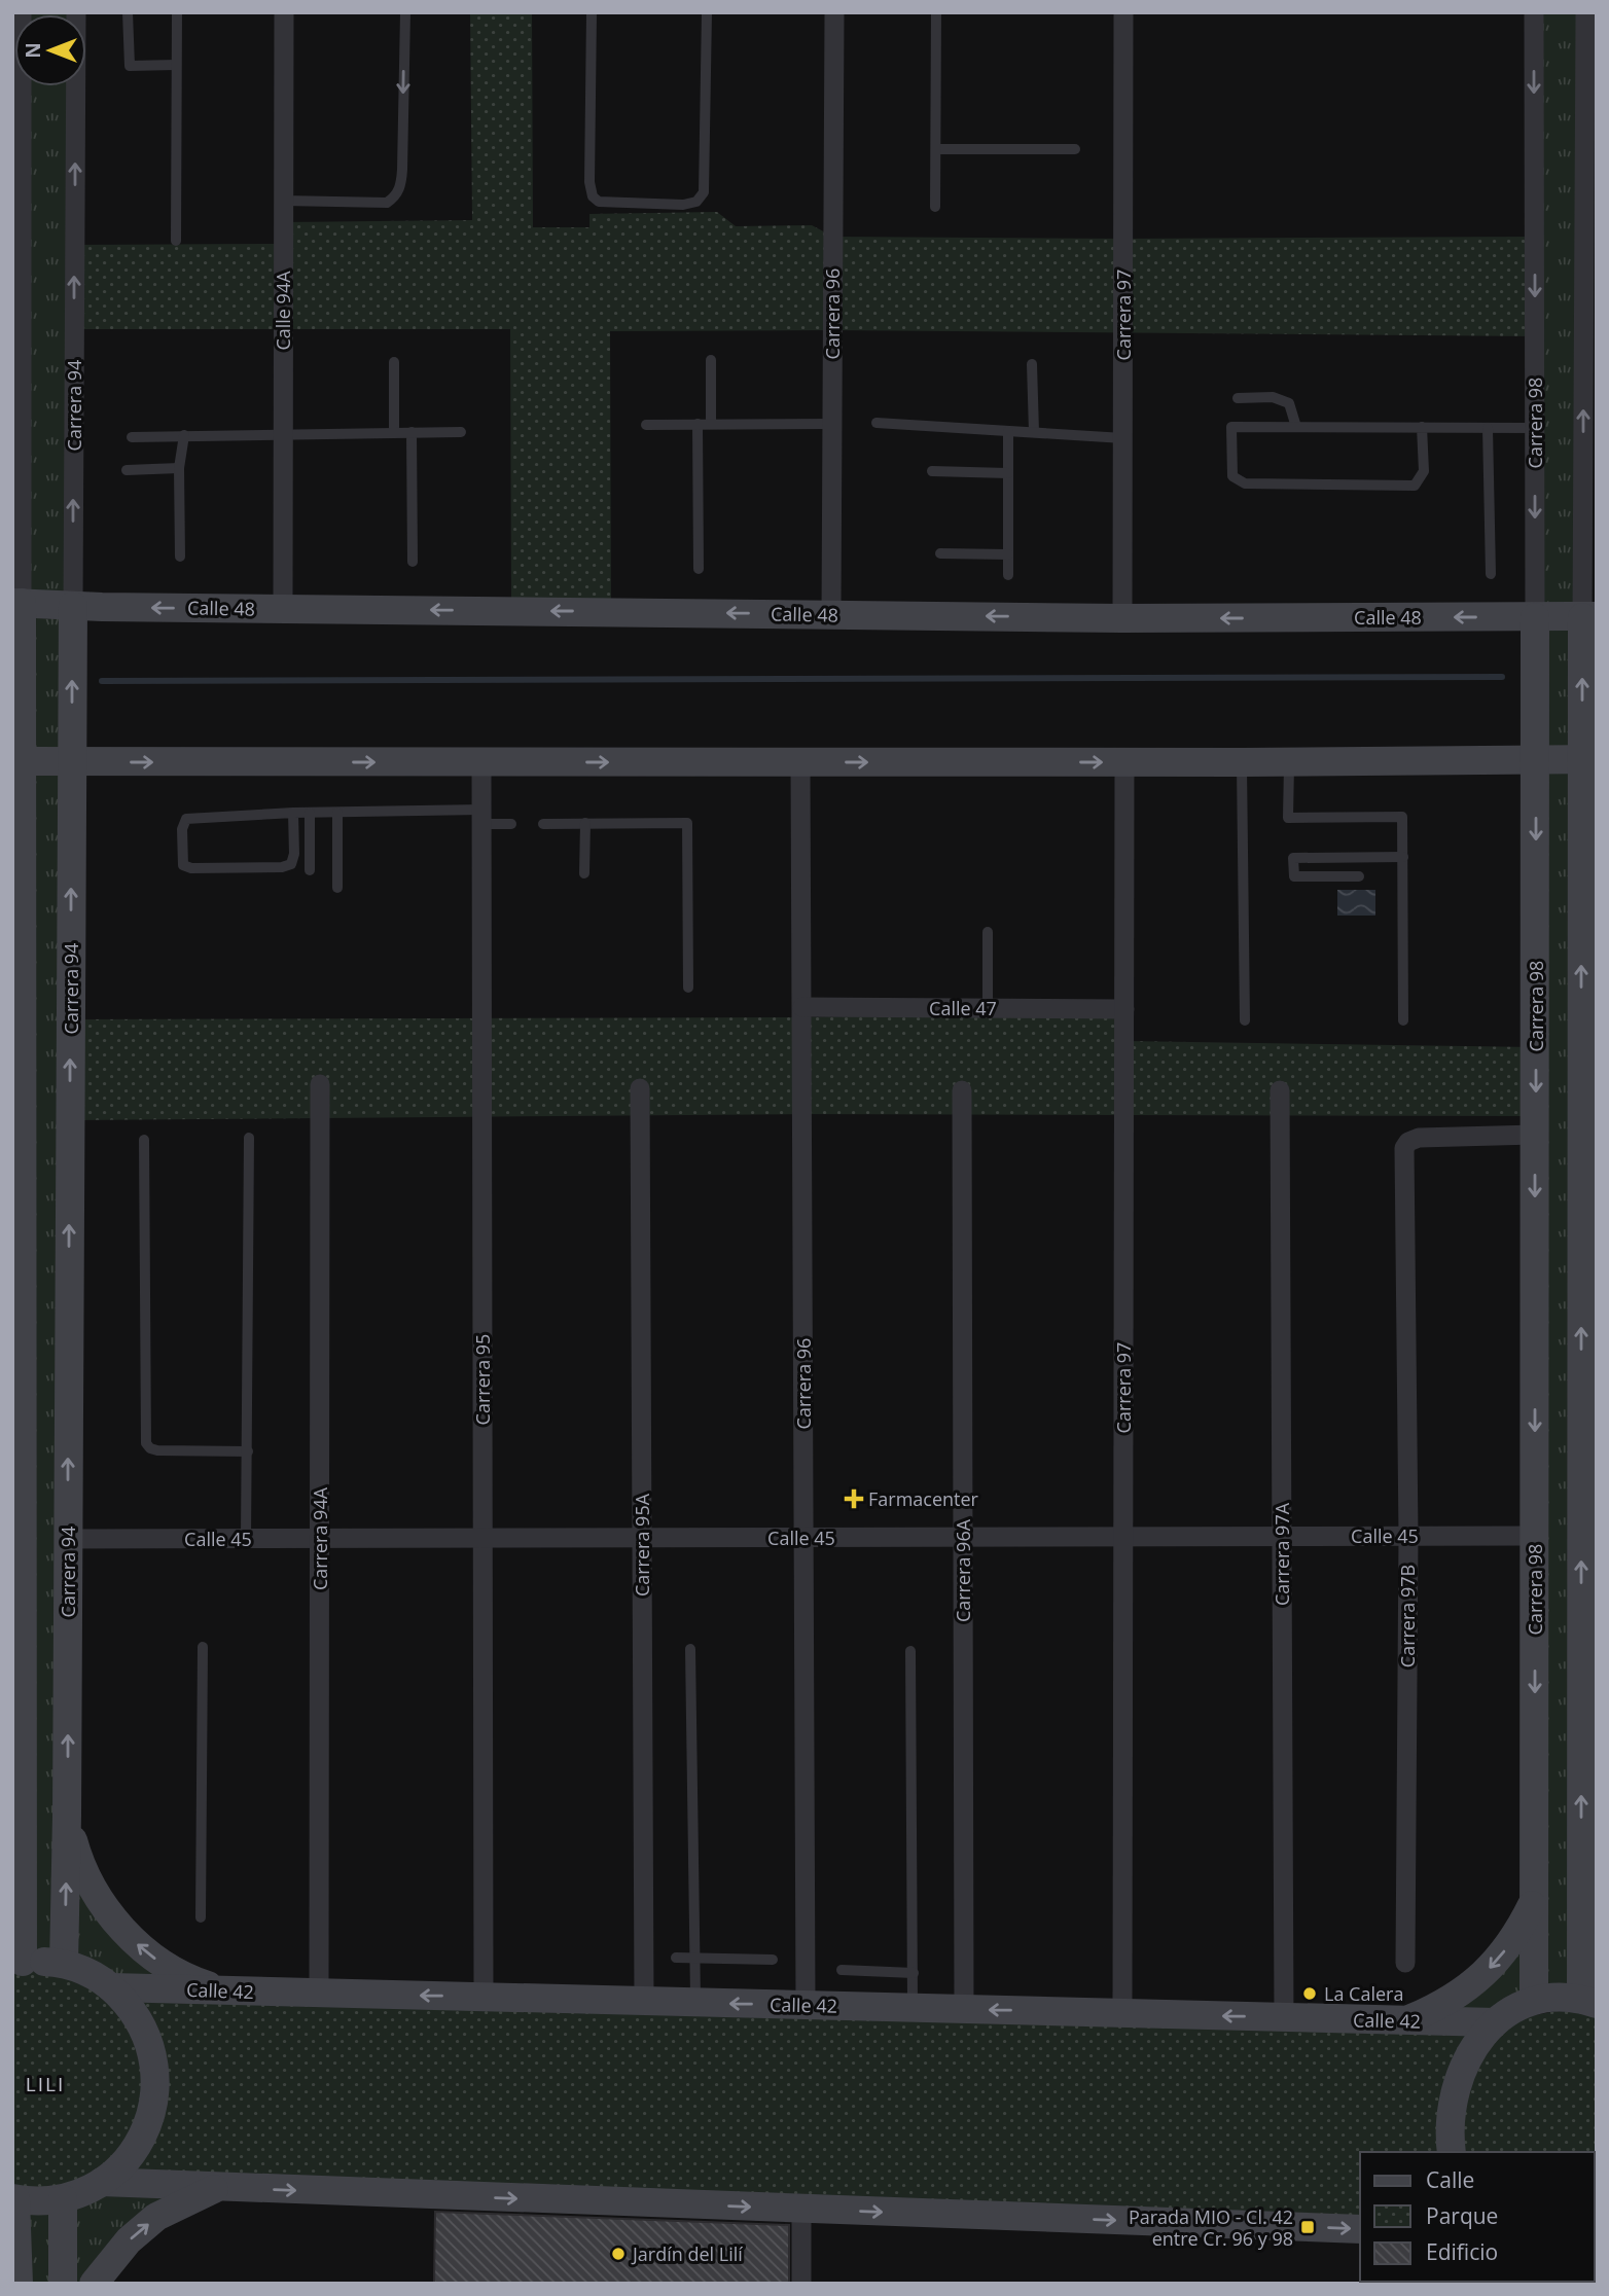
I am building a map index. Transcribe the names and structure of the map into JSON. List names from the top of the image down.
{
  "streets": {
    "street": [
      "Calle 94A",
      "Carrera 96",
      "Carrera 97",
      "Carrera 94",
      "Carrera 98",
      "Calle 48",
      "Calle 47",
      "Carrera 95",
      "Calle 45",
      "Carrera 94A",
      "Carrera 95A",
      "Carrera 97A",
      "Carrera 96A",
      "Carrera 97B",
      "Calle 42"
    ]
  },
  "crossings": [
    ["Calle 94A", "Calle 48"],
    ["Carrera 96", "Calle 48"],
    ["Carrera 96", "Calle 47"],
    ["Carrera 96", "Calle 45"],
    ["Carrera 96", "Calle 42"],
    ["Carrera 97", "Calle 48"],
    ["Carrera 97", "Calle 47"],
    ["Carrera 97", "Calle 45"],
    ["Carrera 97", "Calle 42"],
    ["Carrera 94", "Calle 48"],
    ["Carrera 94", "Calle 45"],
    ["Carrera 98", "Calle 48"],
    ["Carrera 98", "Calle 45"],
    ["Carrera 98", "Carrera 97B"],
    ["Carrera 95", "Calle 45"],
    ["Carrera 95", "Calle 42"],
    ["Calle 45", "Carrera 94A"],
    ["Calle 45", "Carrera 95A"],
    ["Calle 45", "Carrera 97A"],
    ["Calle 45", "Carrera 96A"],
    ["Calle 45", "Carrera 97B"],
    ["Carrera 94A", "Calle 42"],
    ["Carrera 95A", "Calle 42"],
    ["Carrera 97A", "Calle 42"],
    ["Carrera 96A", "Calle 42"]
  ],
  "districts": ["LILI"],
  "places": {
    "health": ["Farmacenter"],
    "other": ["La Calera", "Jardín del Lilí"],
    "transit": ["Parada MIO - Cl. 42 entre Cr. 96 y 98"]
  },
  "legend": ["Calle", "Parque", "Edificio"],
  "north": "left"
}
